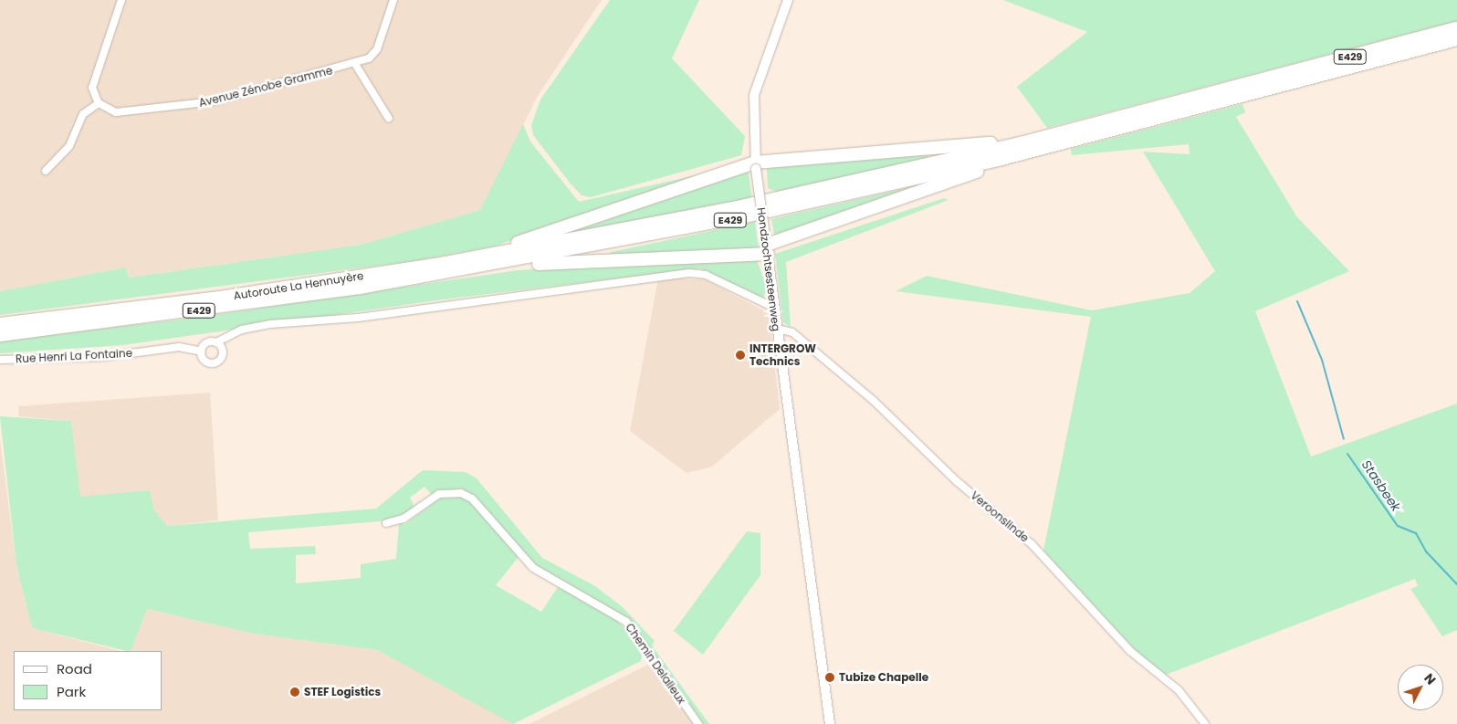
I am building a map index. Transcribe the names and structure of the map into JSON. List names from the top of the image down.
{
  "streets": {
    "highway": ["E429", "Autoroute La Hennuyère"],
    "main road": ["Hondzochtsesteenweg"],
    "street": [
      "Avenue Zénobe Gramme",
      "Rue Henri La Fontaine",
      "Veroonslinde",
      "Chemin Delalieux"
    ]
  },
  "crossings": [
    ["E429", "Autoroute La Hennuyère"],
    ["Hondzochtsesteenweg", "Veroonslinde"]
  ],
  "water": ["Stasbeek"],
  "places": ["INTERGROW Technics", "Tubize Chapelle", "STEF Logistics"],
  "legend": ["Road", "Park"],
  "north": "top right"
}
